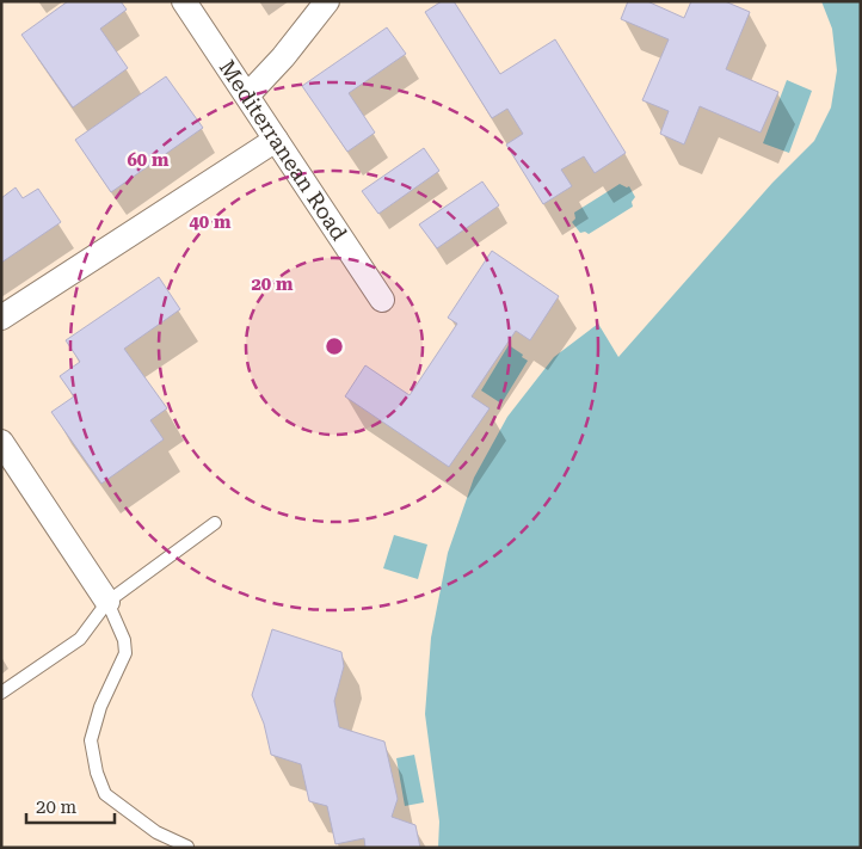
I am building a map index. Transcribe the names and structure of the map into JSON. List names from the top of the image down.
{
  "streets": {
    "street": ["Mediterranean Road"]
  },
  "scale_bar": "20 m",
  "rings": ["60 m", "40 m", "20 m"]
}
